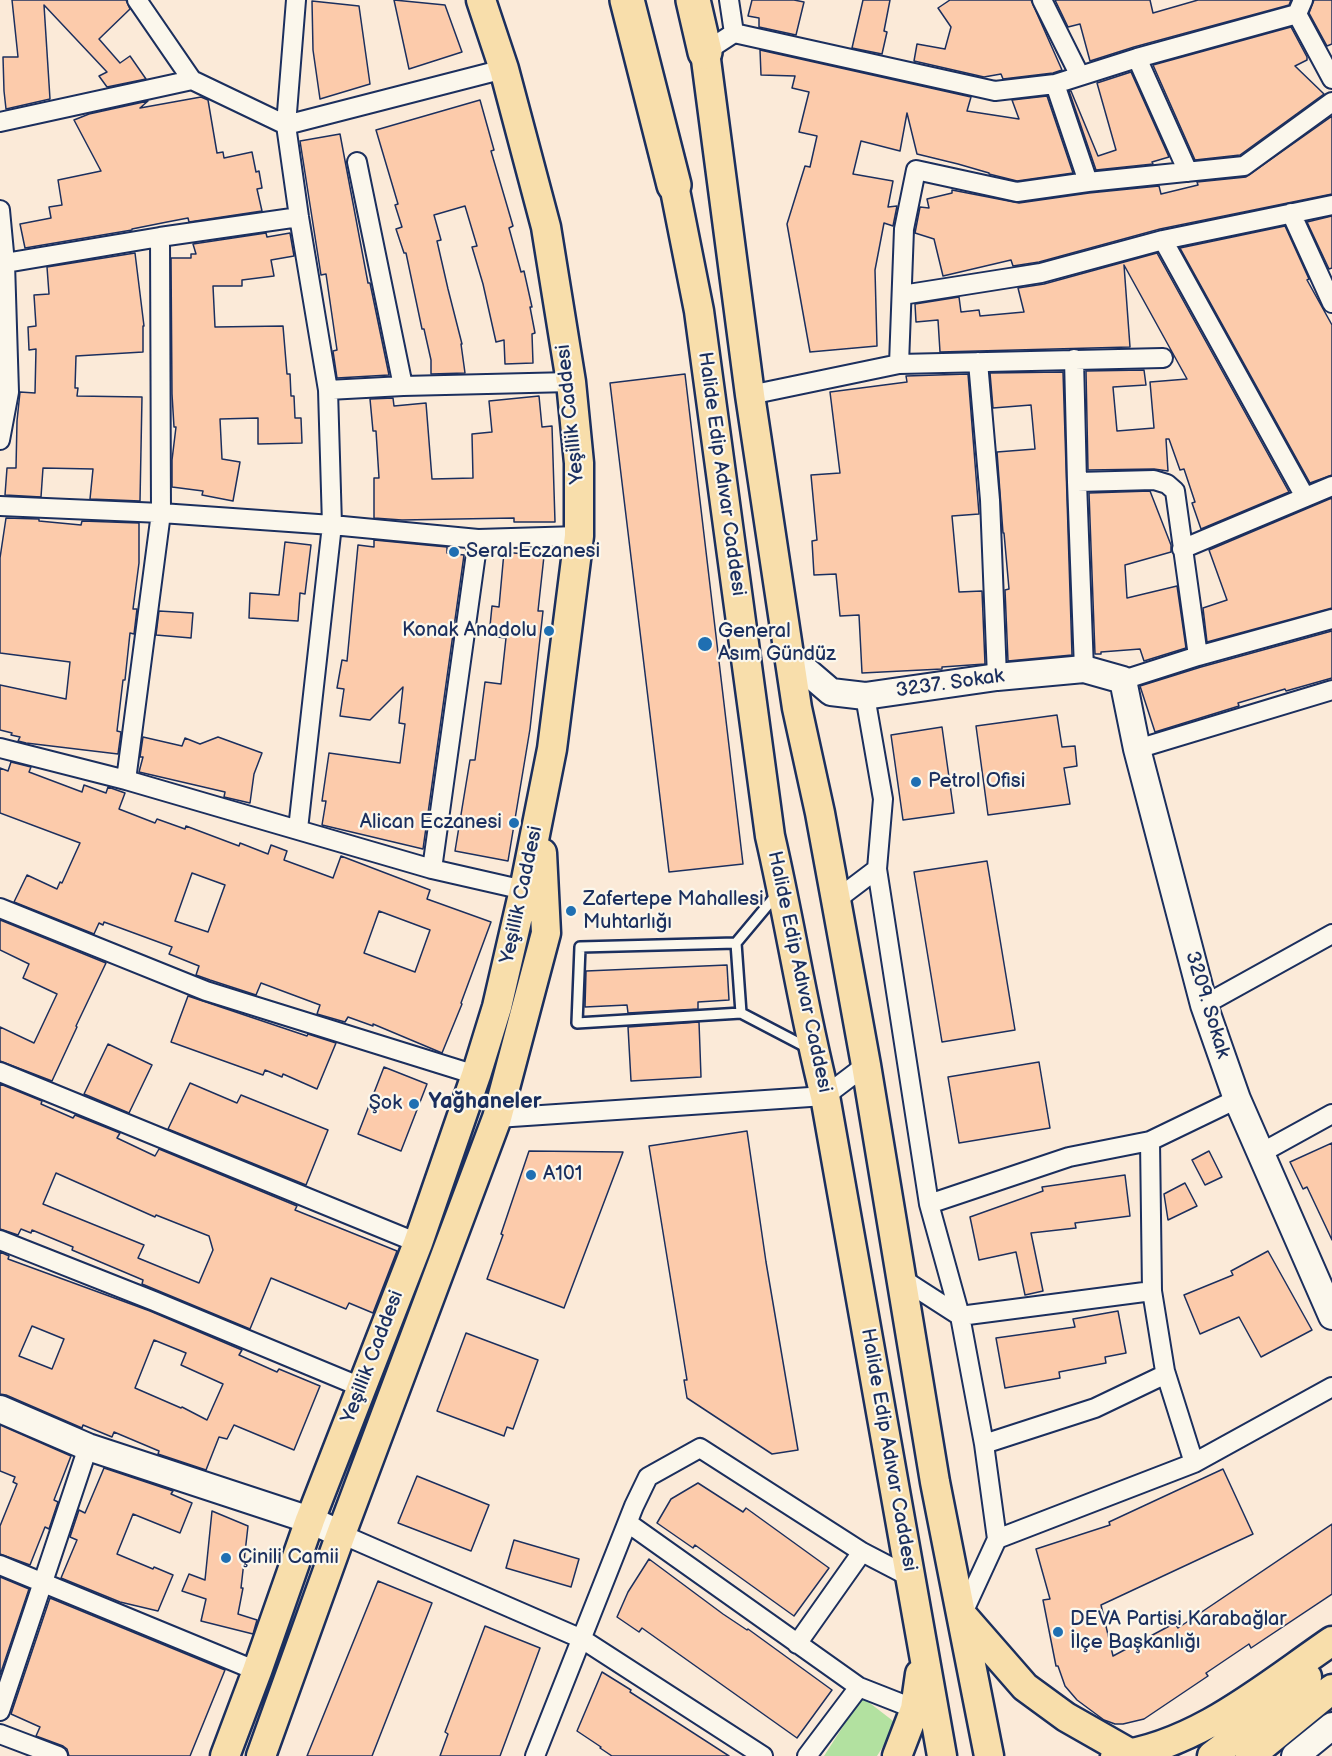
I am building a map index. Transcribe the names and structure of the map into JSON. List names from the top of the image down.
{
  "streets": {
    "main road": [
      "Yeşillik Caddesi",
      "Halide Edip Adıvar Caddesi",
      "3237. Sokak",
      "3209. Sokak"
    ]
  },
  "crossings": [
    ["Halide Edip Adıvar Caddesi", "3237. Sokak"],
    ["3237. Sokak", "3209. Sokak"]
  ],
  "districts": ["Yağhaneler"],
  "places": [
    "Seral Eczanesi",
    "Konak Anadolu",
    "General Asım Gündüz",
    "Petrol Ofisi",
    "Alican Eczanesi",
    "Zafertepe Mahallesi Muhtarlığı",
    "Şok",
    "A101",
    "Çinili Camii",
    "DEVA Partisi Karabağlar İlçe Başkanlığı"
  ]
}
